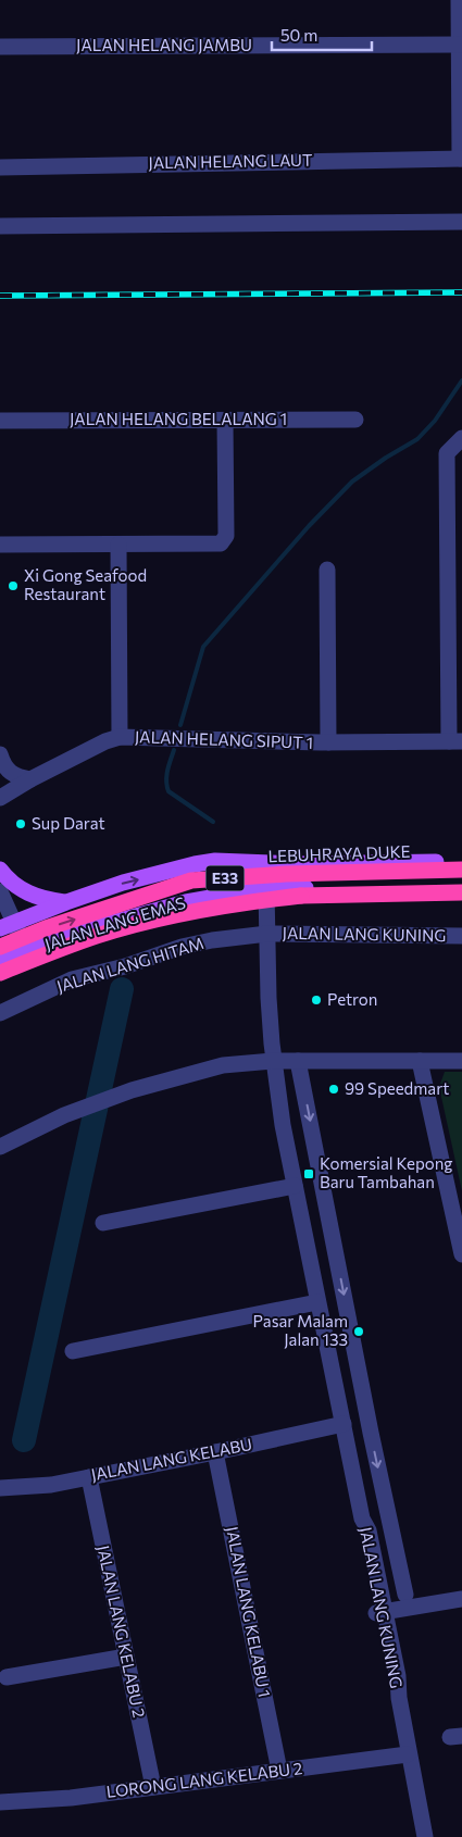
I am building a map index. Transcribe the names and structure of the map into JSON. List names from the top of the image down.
{
  "streets": {
    "highway": ["LEBUHRAYA DUKE", "E33"],
    "main road": ["JALAN LANG EMAS"],
    "street": [
      "JALAN HELANG JAMBU",
      "JALAN HELANG LAUT",
      "JALAN HELANG BELALANG 1",
      "JALAN HELANG SIPUT 1",
      "JALAN LANG KUNING",
      "JALAN LANG HITAM",
      "JALAN LANG KELABU",
      "JALAN LANG KELABU 1",
      "JALAN LANG KELABU 2",
      "LORONG LANG KELABU 2"
    ]
  },
  "crossings": [
    ["LEBUHRAYA DUKE", "JALAN LANG EMAS"],
    ["JALAN LANG EMAS", "JALAN LANG KUNING"],
    ["JALAN LANG KUNING", "JALAN LANG HITAM"],
    ["JALAN LANG KUNING", "JALAN LANG KELABU"],
    ["JALAN LANG KUNING", "LORONG LANG KELABU 2"],
    ["JALAN LANG KELABU", "JALAN LANG KELABU 1"],
    ["JALAN LANG KELABU", "JALAN LANG KELABU 2"],
    ["JALAN LANG KELABU 1", "LORONG LANG KELABU 2"],
    ["JALAN LANG KELABU 2", "LORONG LANG KELABU 2"]
  ],
  "places": {
    "other": [
      "Xi Gong Seafood Restaurant",
      "Sup Darat",
      "Petron",
      "99 Speedmart",
      "Pasar Malam Jalan 133"
    ],
    "transit": ["Komersial Kepong Baru Tambahan"]
  },
  "scale_bar": "50 m"
}
